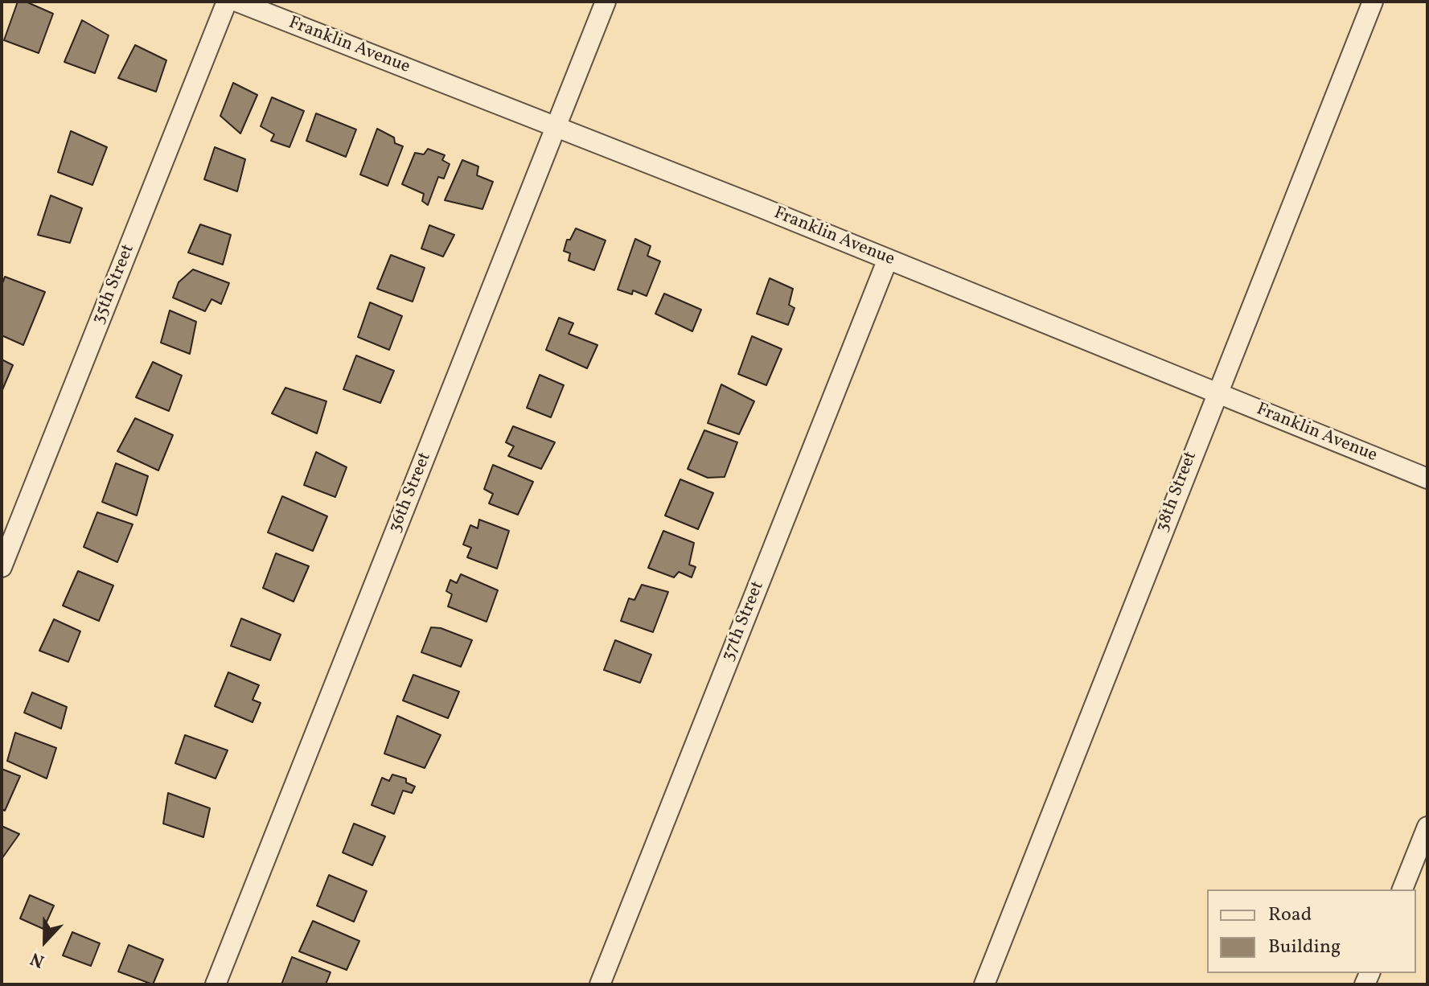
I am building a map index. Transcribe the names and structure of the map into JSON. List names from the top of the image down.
{
  "streets": {
    "street": [
      "Franklin Avenue",
      "35th Street",
      "38th Street",
      "36th Street",
      "37th Street"
    ]
  },
  "crossings": [
    ["Franklin Avenue", "38th Street"],
    ["Franklin Avenue", "36th Street"],
    ["Franklin Avenue", "37th Street"]
  ],
  "legend": ["Road", "Building"],
  "north": "bottom"
}
